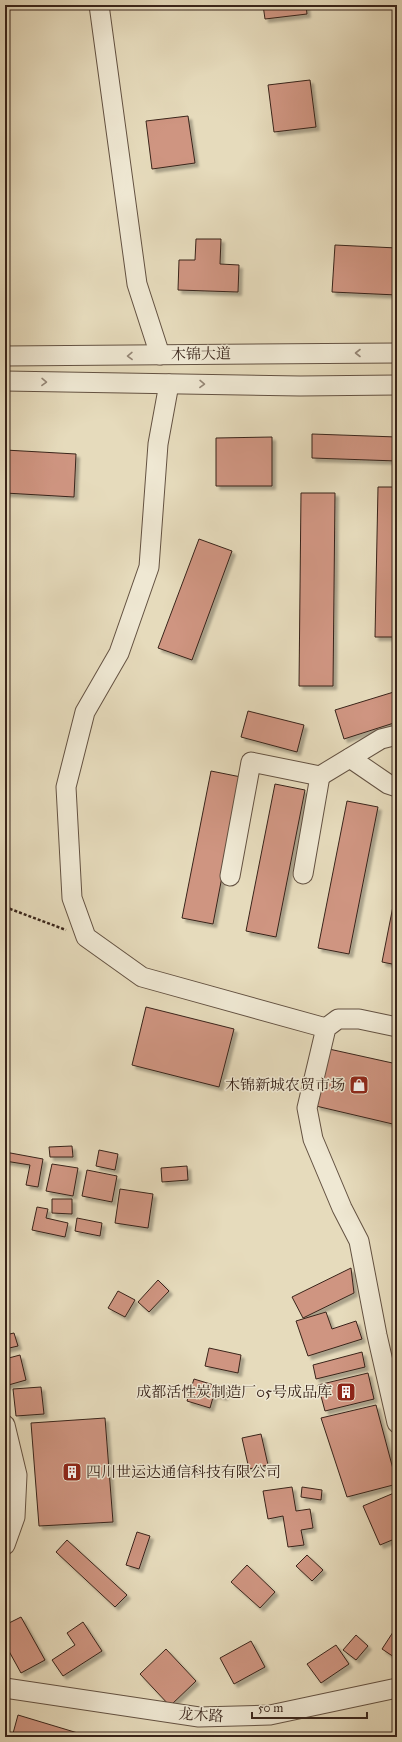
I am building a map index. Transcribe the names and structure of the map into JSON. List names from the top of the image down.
{
  "streets": {
    "street": ["木锦大道", "龙木路"]
  },
  "places": {
    "shop": ["木锦新城农贸市场"],
    "building": ["成都活性炭制造厂05号成品库", "四川世运达通信科技有限公司"]
  },
  "scale_bar": "50 m"
}
